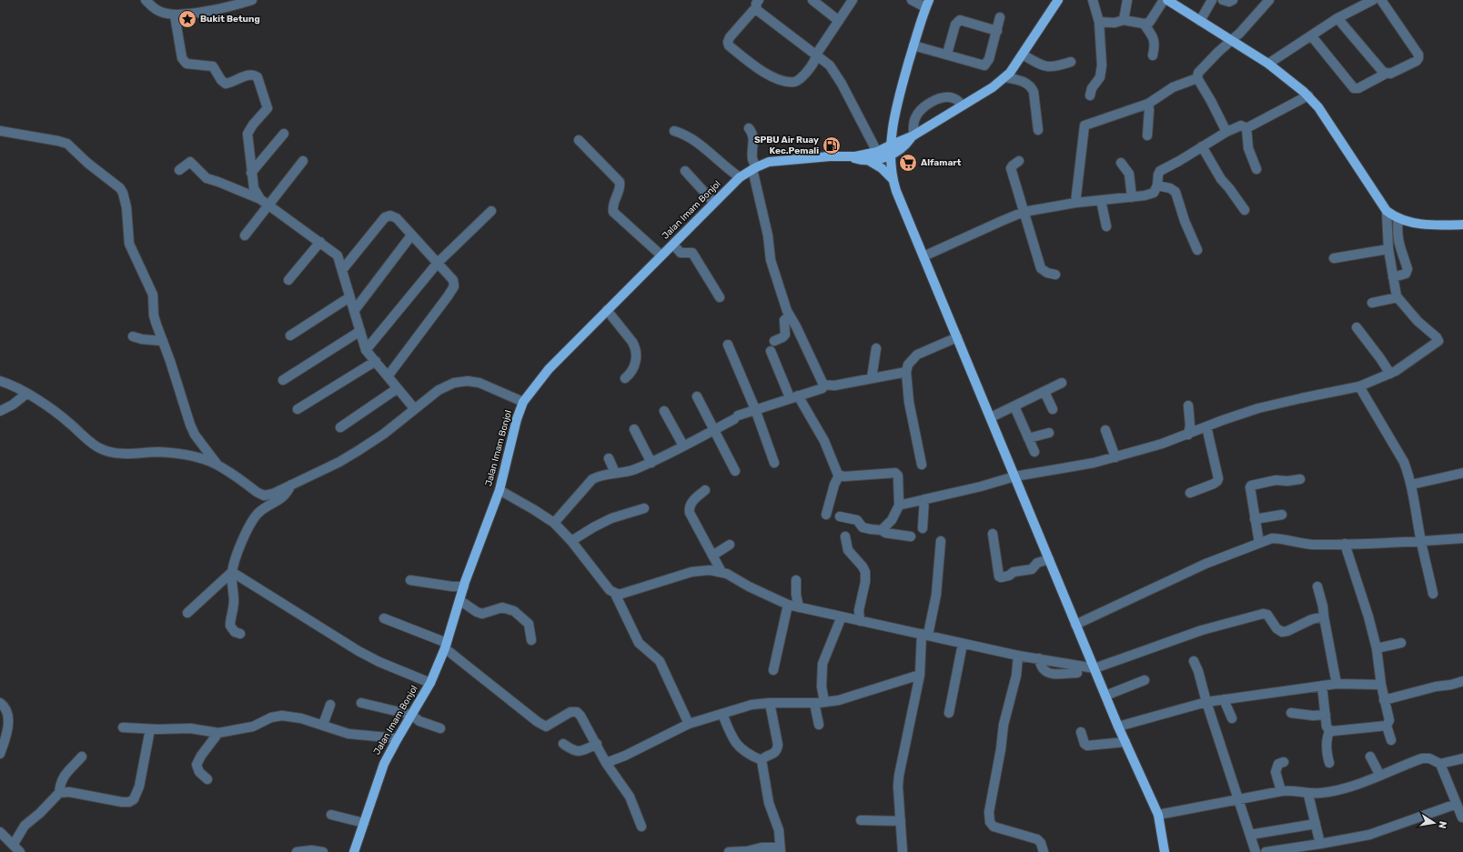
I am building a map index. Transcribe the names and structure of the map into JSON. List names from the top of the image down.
{
  "streets": {
    "main road": ["Jalan Imam Bonjol"]
  },
  "places": {
    "place": ["Bukit Betung"],
    "fuel station": ["SPBU Air Ruay Kec.Pemali"],
    "supermarket": ["Alfamart"]
  },
  "north": "right"
}
